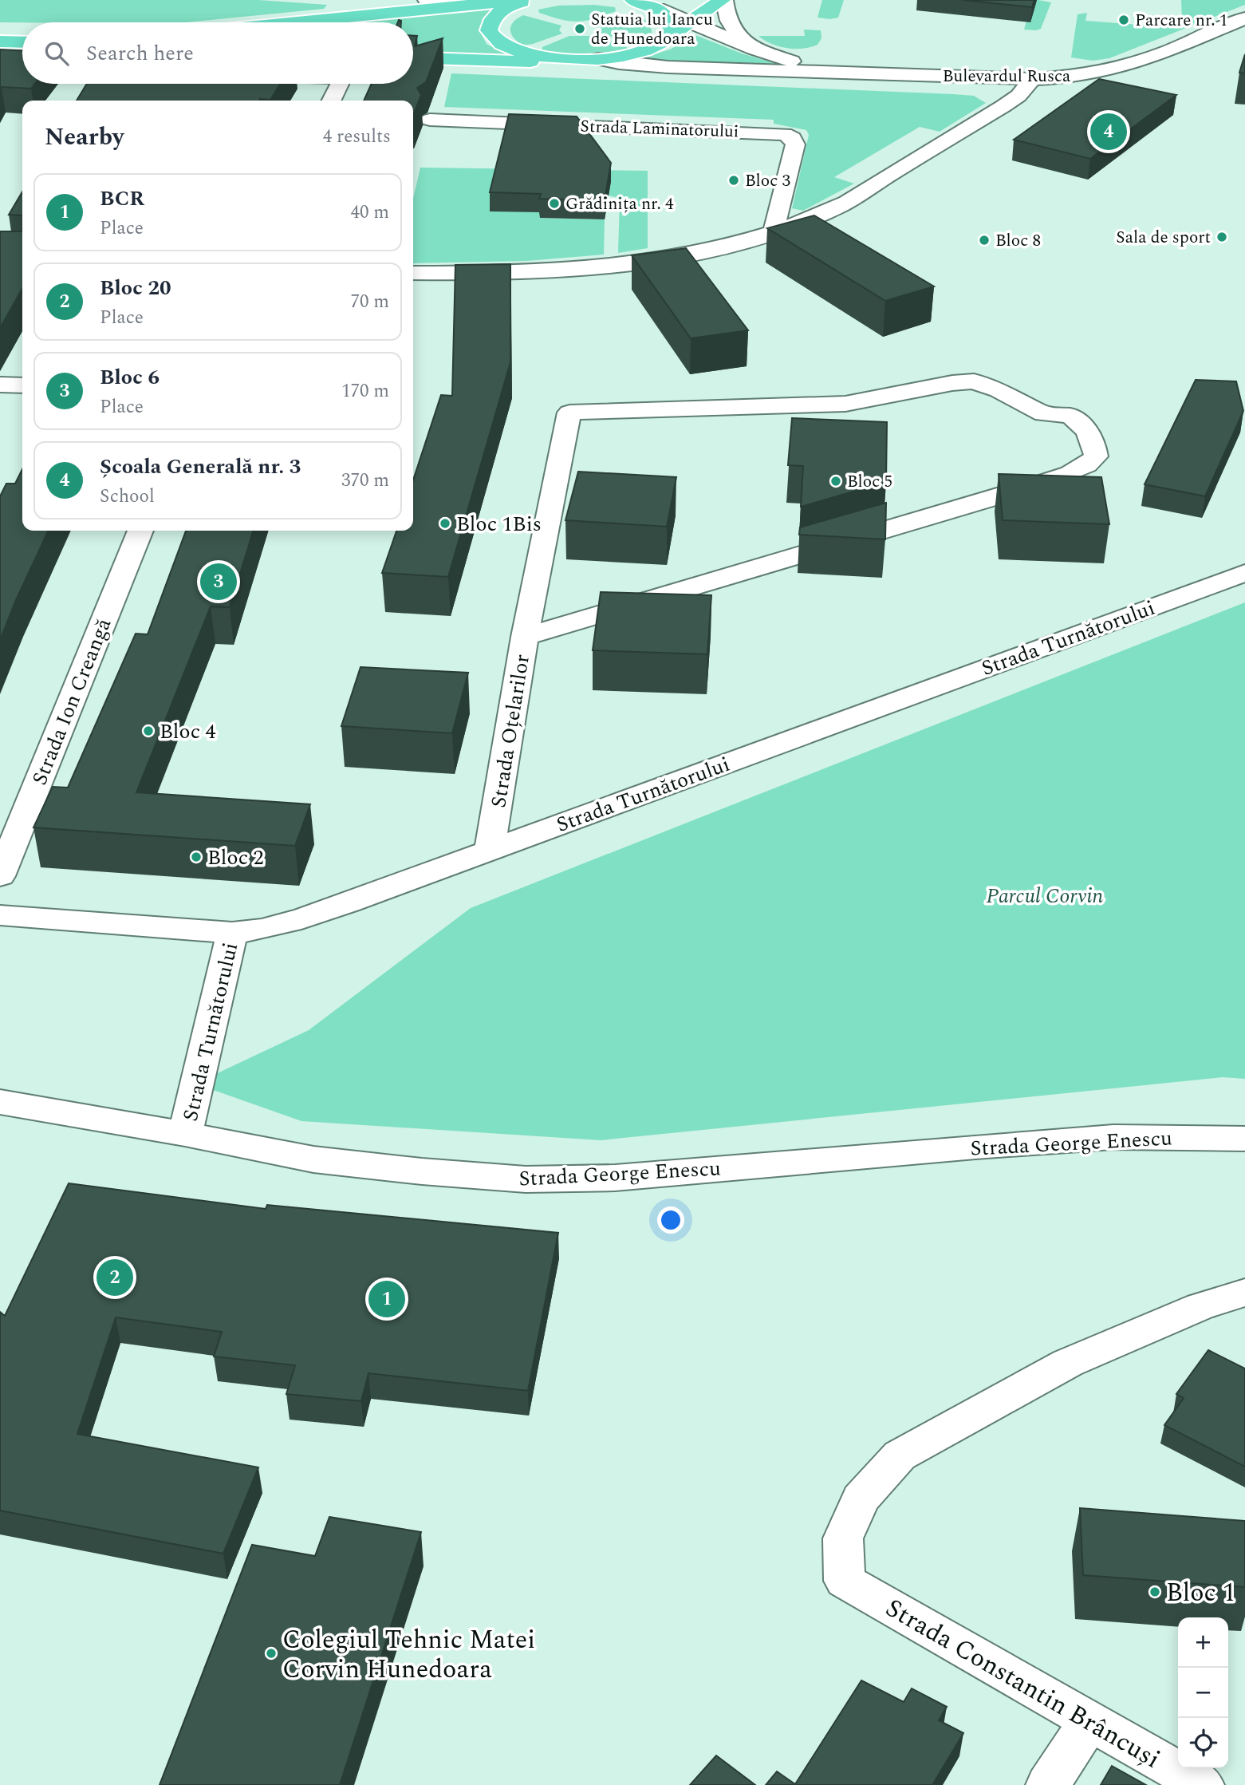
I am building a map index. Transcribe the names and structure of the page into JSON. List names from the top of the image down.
{
  "streets": {
    "street": [
      "Bulevardul Rusca",
      "Strada Laminatorului",
      "Strada Turnătorului",
      "Strada Ion Creangă",
      "Strada Oțelarilor",
      "Strada George Enescu",
      "Strada Constantin Brâncuși"
    ]
  },
  "crossings": [
    ["Strada Turnătorului", "Strada Oțelarilor"],
    ["Strada Turnătorului", "Strada George Enescu"]
  ],
  "parks": ["Parcul Corvin"],
  "places": [
    "Parcare nr. 1",
    "Statuia lui Iancu de Hunedoara",
    "Bloc 3",
    "Grădinița nr. 4",
    "Sala de sport",
    "Bloc 8",
    "Bloc 5",
    "Bloc 1Bis",
    "Bloc 4",
    "Bloc 2",
    "Bloc 1",
    "Colegiul Tehnic Matei Corvin Hunedoara"
  ],
  "page": {
    "search": "Search here",
    "heading": ["Nearby", "4 results"],
    "pins": [
      "4",
      "3",
      "2",
      "1"
    ],
    "list": [
      {
        "mark": "1",
        "name": "BCR",
        "note": "Place",
        "value": "40 m"
      },
      {
        "mark": "2",
        "name": "Bloc 20",
        "note": "Place",
        "value": "70 m"
      },
      {
        "mark": "3",
        "name": "Bloc 6",
        "note": "Place",
        "value": "170 m"
      },
      {
        "mark": "4",
        "name": "Școala Generală nr. 3",
        "note": "School",
        "value": "370 m"
      }
    ],
    "map_buttons": ["+", "−"]
  }
}
